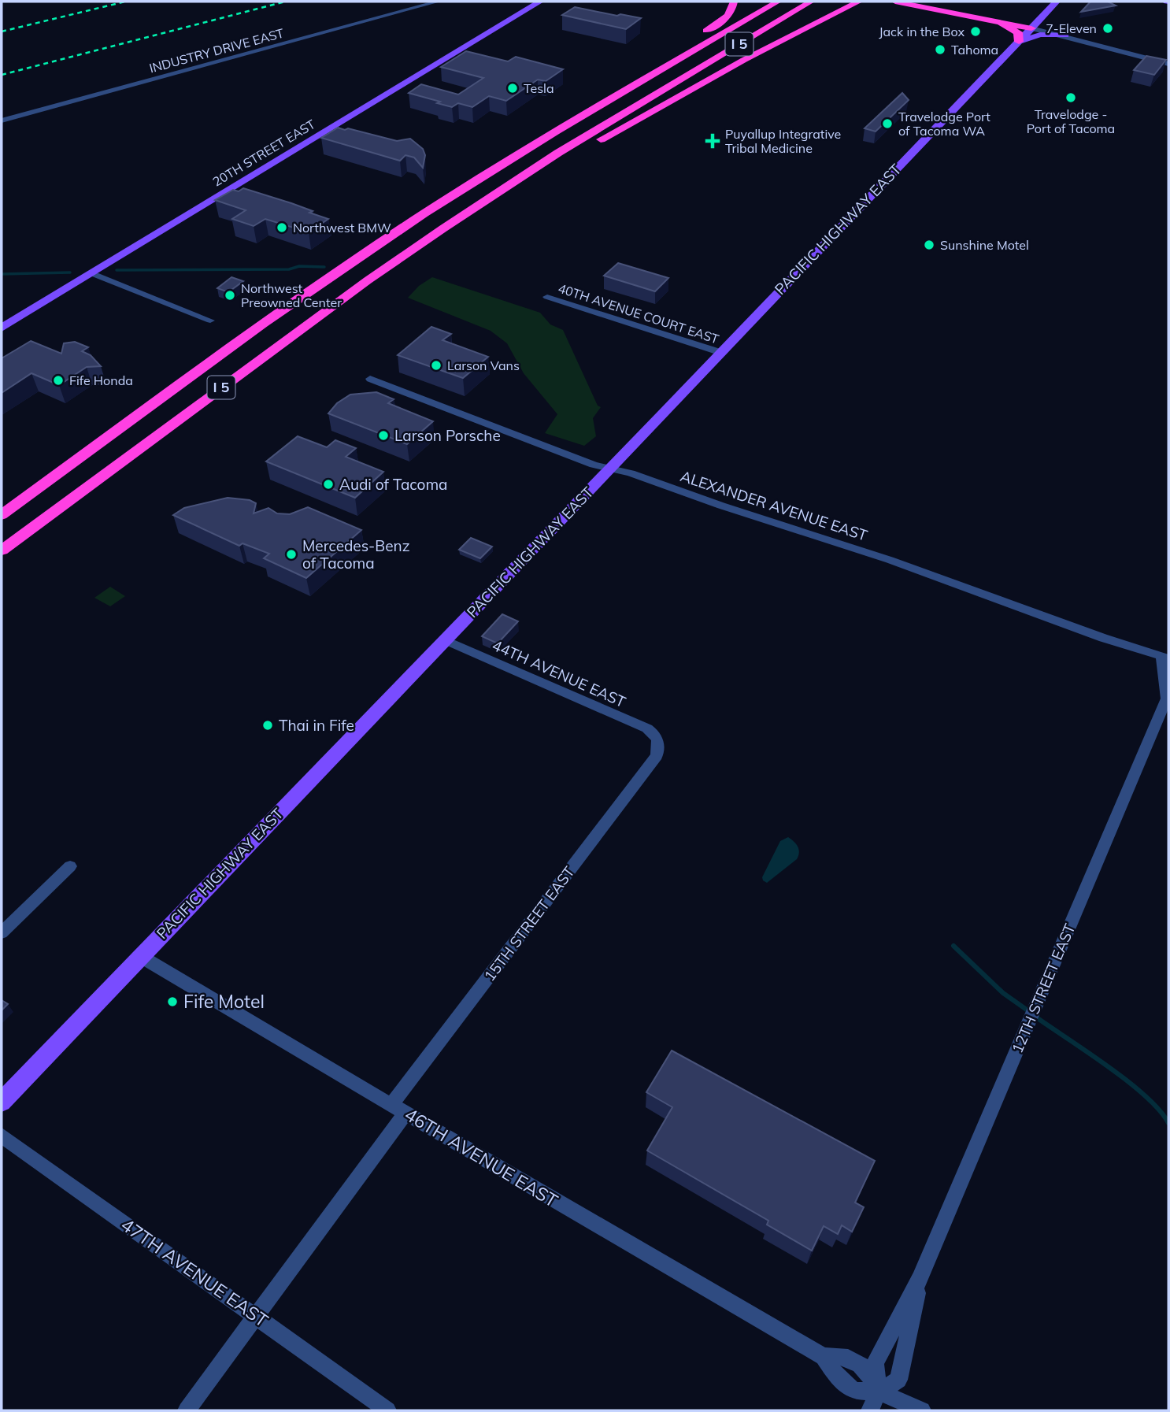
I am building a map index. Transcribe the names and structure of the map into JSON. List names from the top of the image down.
{
  "streets": {
    "highway": ["I 5"],
    "main road": ["20TH STREET EAST", "PACIFIC HIGHWAY EAST"],
    "street": [
      "INDUSTRY DRIVE EAST",
      "40TH AVENUE COURT EAST",
      "ALEXANDER AVENUE EAST",
      "44TH AVENUE EAST",
      "15TH STREET EAST",
      "12TH STREET EAST",
      "46TH AVENUE EAST",
      "47TH AVENUE EAST"
    ]
  },
  "crossings": [
    ["PACIFIC HIGHWAY EAST", "40TH AVENUE COURT EAST"],
    ["PACIFIC HIGHWAY EAST", "ALEXANDER AVENUE EAST"],
    ["PACIFIC HIGHWAY EAST", "44TH AVENUE EAST"],
    ["PACIFIC HIGHWAY EAST", "46TH AVENUE EAST"],
    ["ALEXANDER AVENUE EAST", "12TH STREET EAST"],
    ["44TH AVENUE EAST", "15TH STREET EAST"],
    ["15TH STREET EAST", "46TH AVENUE EAST"],
    ["15TH STREET EAST", "47TH AVENUE EAST"],
    ["12TH STREET EAST", "46TH AVENUE EAST"]
  ],
  "places": {
    "other": [
      "7-Eleven",
      "Jack in the Box",
      "Tahoma",
      "Tesla",
      "Travelodge - Port of Tacoma",
      "Travelodge Port of Tacoma WA",
      "Northwest BMW",
      "Sunshine Motel",
      "Northwest Preowned Center",
      "Larson Vans",
      "Fife Honda",
      "Larson Porsche",
      "Audi of Tacoma",
      "Mercedes-Benz of Tacoma",
      "Thai in Fife",
      "Fife Motel"
    ],
    "health": ["Puyallup Integrative Tribal Medicine"]
  }
}
